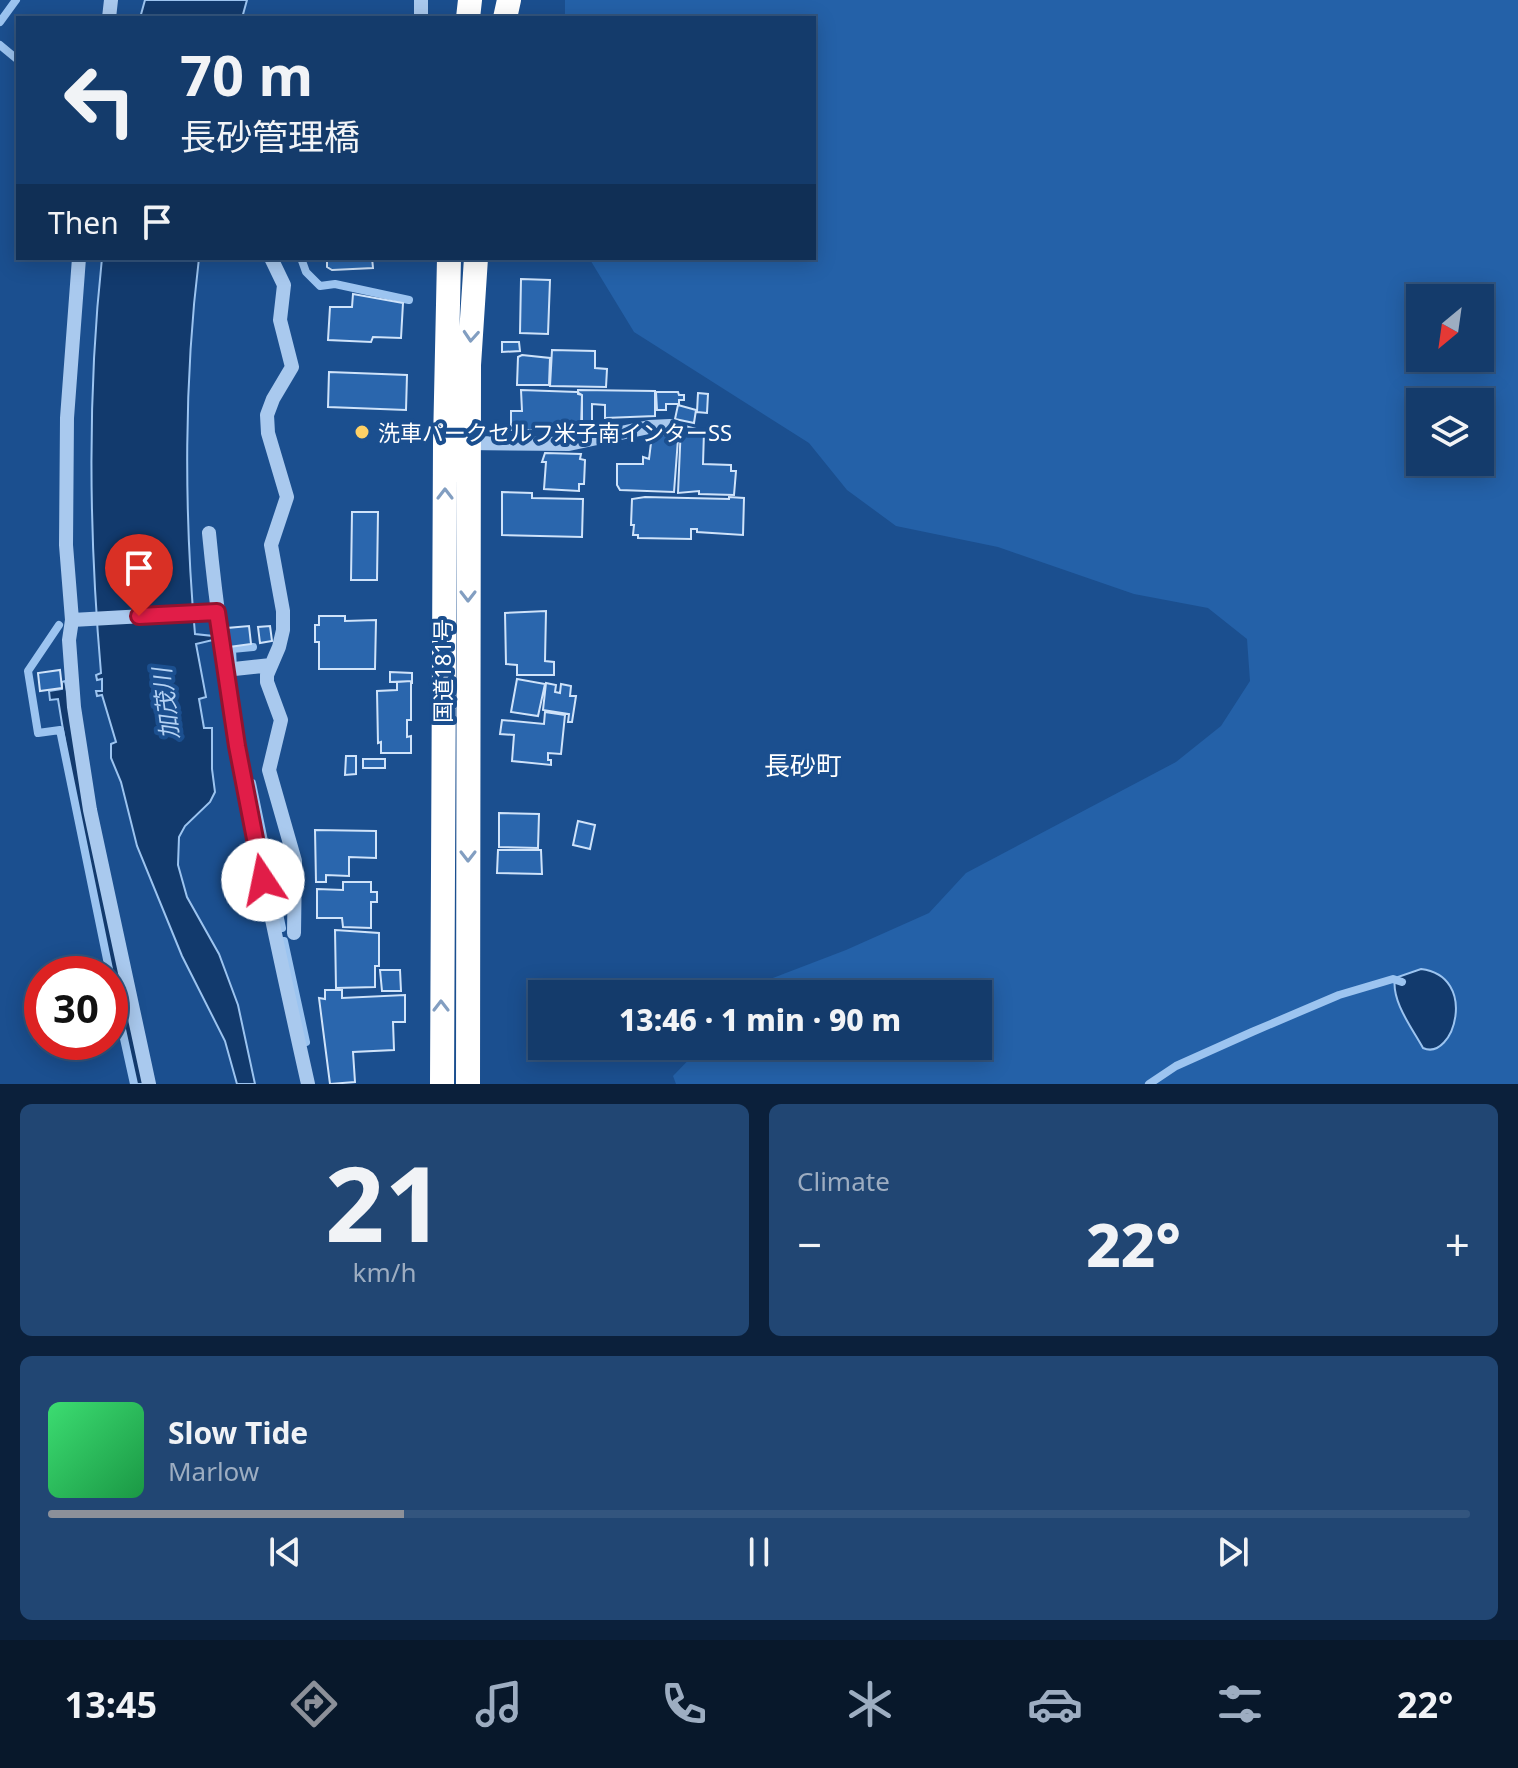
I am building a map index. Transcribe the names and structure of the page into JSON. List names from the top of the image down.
{
  "streets": {
    "highway": ["国道181号"]
  },
  "districts": ["長砂町"],
  "water": ["加茂川"],
  "places": ["洗車パークセルフ米子南インターSS"],
  "north": "bottom left",
  "page": {
    "turn": ["70 m", "長砂管理橋"],
    "then": "Then",
    "limit": "30",
    "trip": "13:46 · 1 min · 90 m",
    "tile": [
      ["21", "km/h"],
      "Climate"
    ],
    "heat": ["−", "22°", "+"],
    "song": ["Slow Tide", "Marlow"],
    "tabs": ["13:45", "22°"]
  }
}
